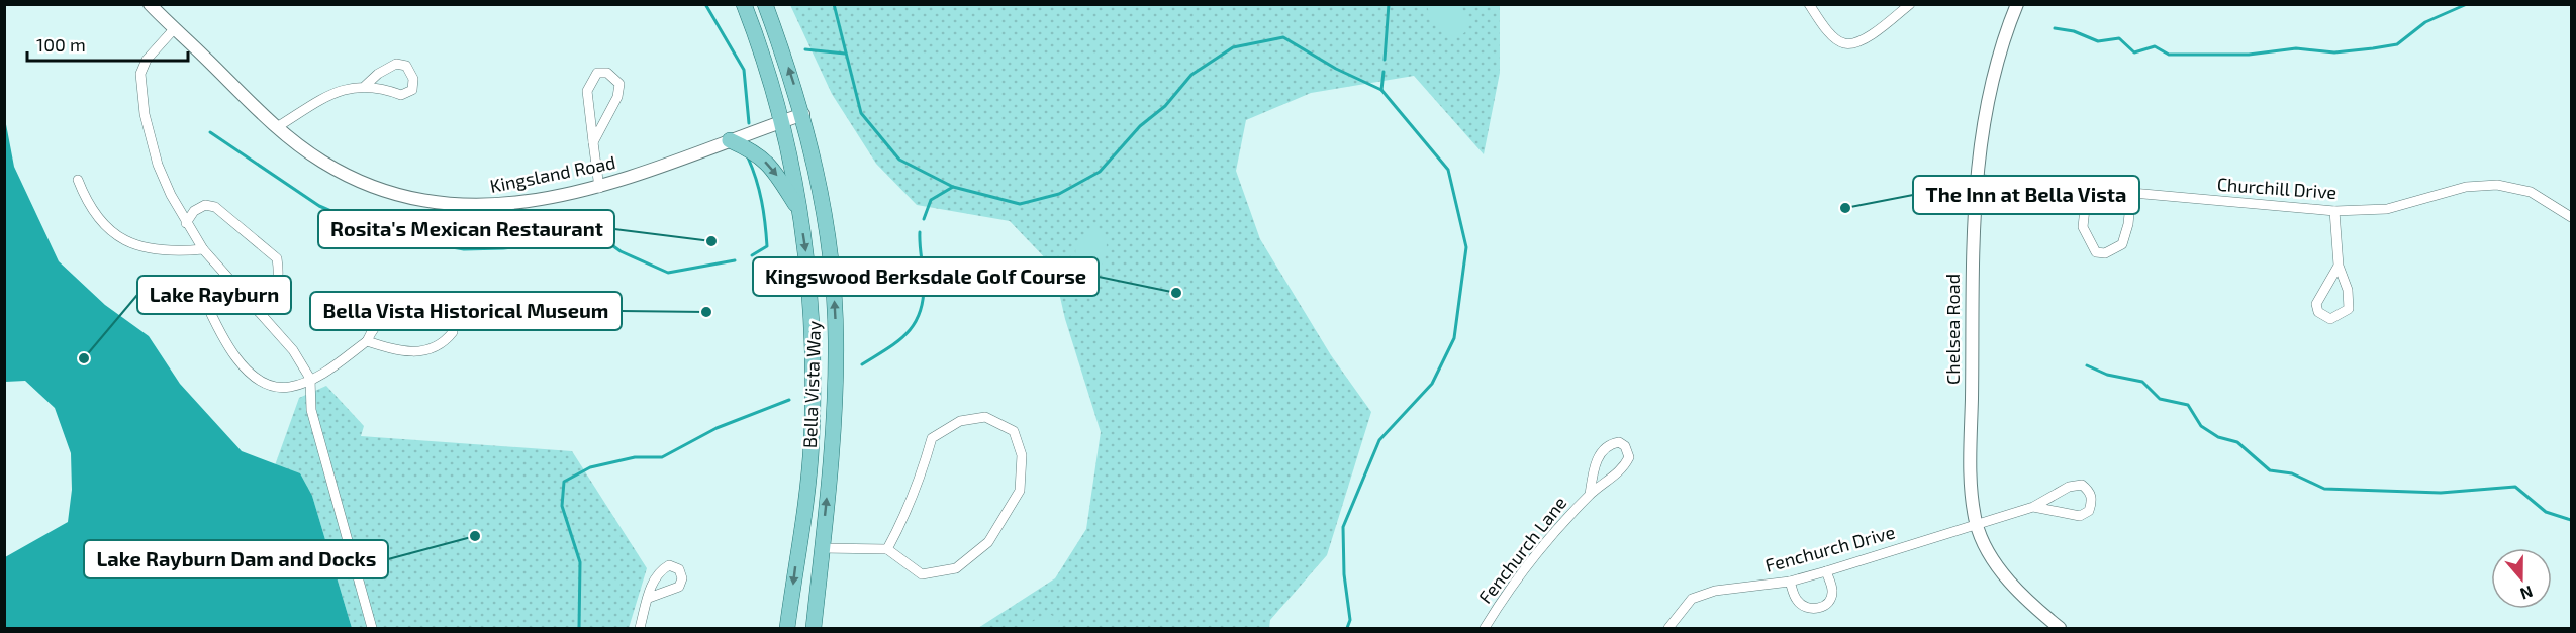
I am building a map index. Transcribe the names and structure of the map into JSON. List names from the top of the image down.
{
  "streets": {
    "main road": ["Bella Vista Way"],
    "street": [
      "Kingsland Road",
      "Churchill Drive",
      "Chelsea Road",
      "Fenchurch Drive",
      "Fenchurch Lane"
    ]
  },
  "crossings": [
    ["Kingsland Road", "Bella Vista Way"],
    ["Churchill Drive", "Chelsea Road"],
    ["Chelsea Road", "Fenchurch Drive"]
  ],
  "places": [
    "The Inn at Bella Vista",
    "Rosita's Mexican Restaurant",
    "Kingswood Berksdale Golf Course",
    "Bella Vista Historical Museum",
    "Lake Rayburn",
    "Lake Rayburn Dam and Docks"
  ],
  "scale_bar": "100 m",
  "north": "bottom"
}
